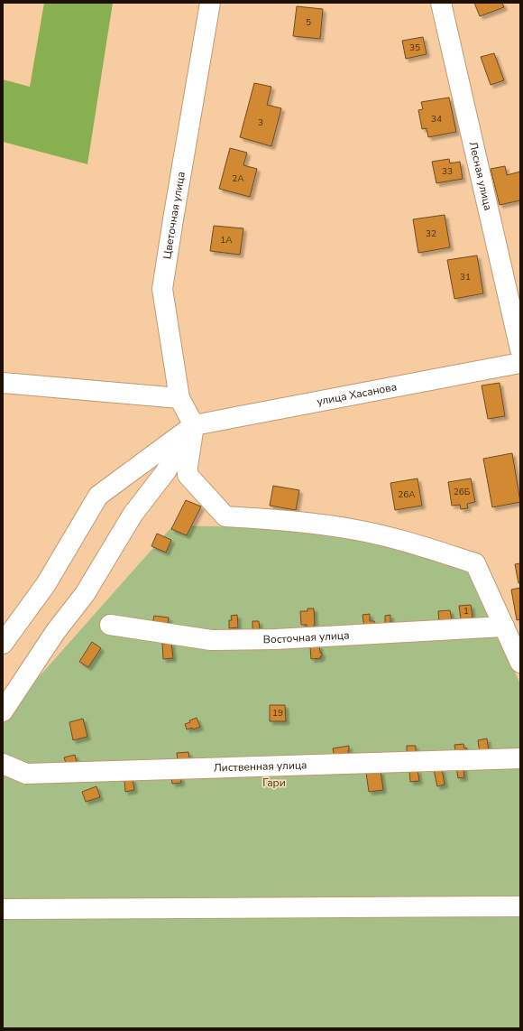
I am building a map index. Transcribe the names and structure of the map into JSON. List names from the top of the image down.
{
  "streets": {
    "street": [
      "Лесная улица",
      "Цветочная улица",
      "улица Хасанова",
      "Восточная улица",
      "Лиственная улица"
    ]
  },
  "crossings": [
    ["Цветочная улица", "улица Хасанова"]
  ],
  "parks": ["Гари"],
  "house_numbers": [
    "5",
    "35",
    "34",
    "3",
    "33",
    "2А",
    "32",
    "1А",
    "31",
    "26Б",
    "26А",
    "1",
    "19"
  ]
}
